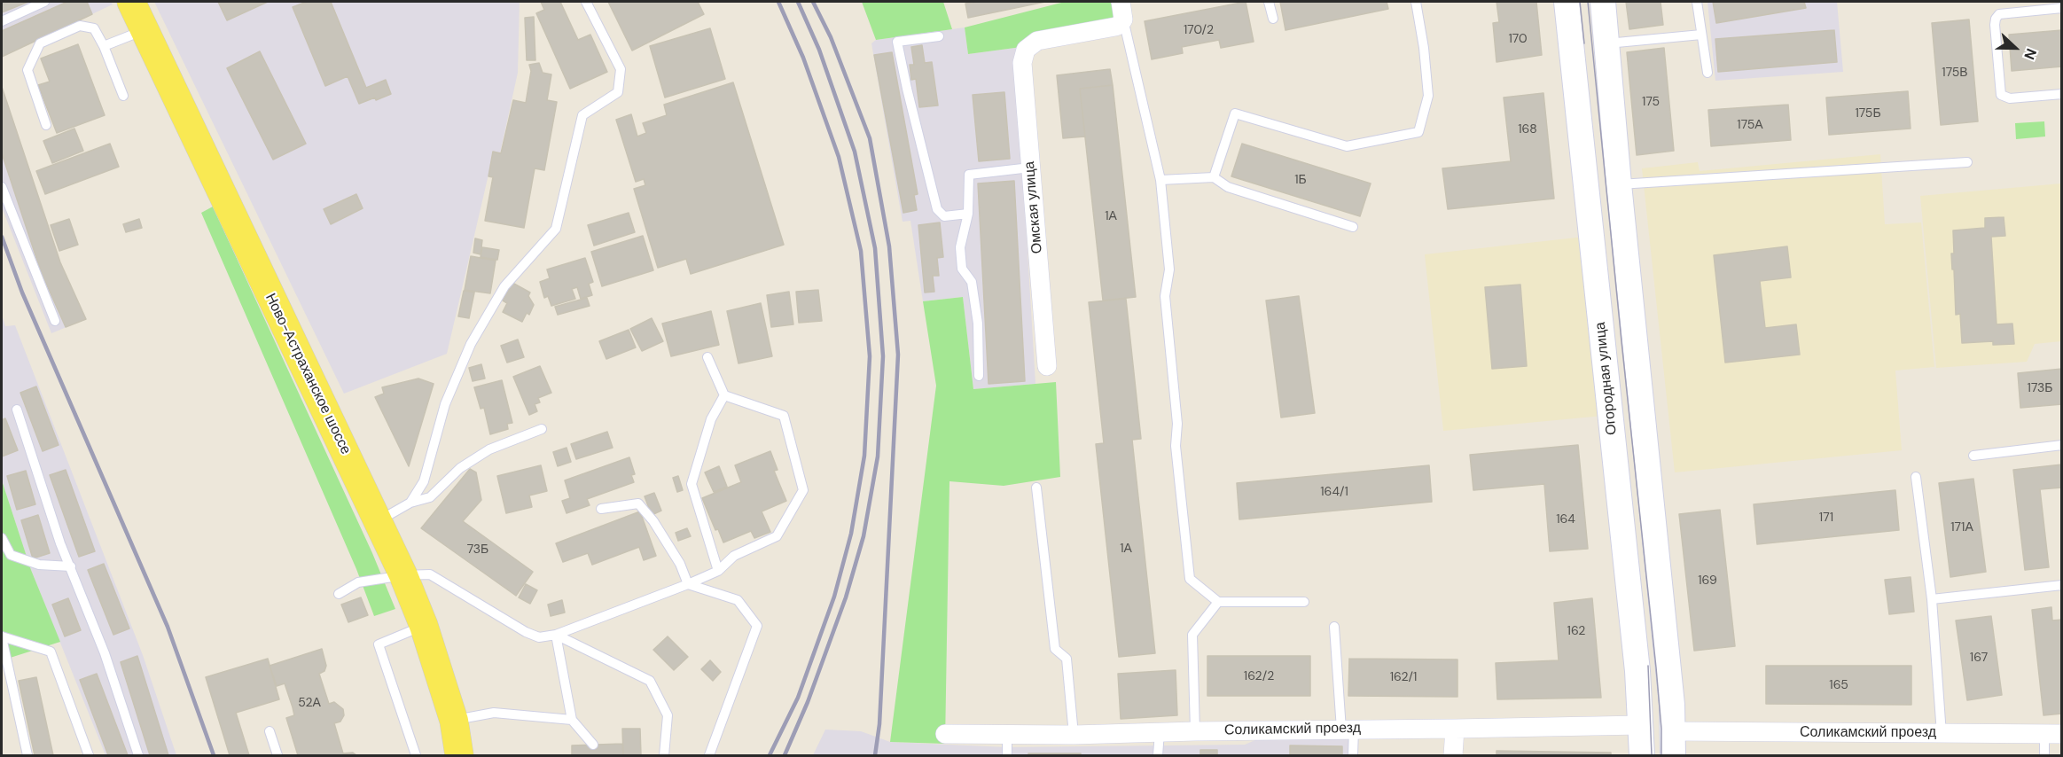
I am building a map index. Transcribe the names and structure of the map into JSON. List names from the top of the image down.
{
  "streets": {
    "main road": ["Ново-Астраханское шоссе"],
    "street": ["Омская улица", "Огородная улица", "Соликамский проезд"]
  },
  "crossings": [
    ["Огородная улица", "Соликамский проезд"]
  ],
  "house_numbers": [
    "170/2",
    "170",
    "175В",
    "175",
    "175Б",
    "175А",
    "168",
    "1Б",
    "1А",
    "173Б",
    "164/1",
    "171",
    "164",
    "171А",
    "1А",
    "73Б",
    "169",
    "162",
    "167",
    "162/2",
    "162/1",
    "165",
    "52А"
  ],
  "north": "right"
}
